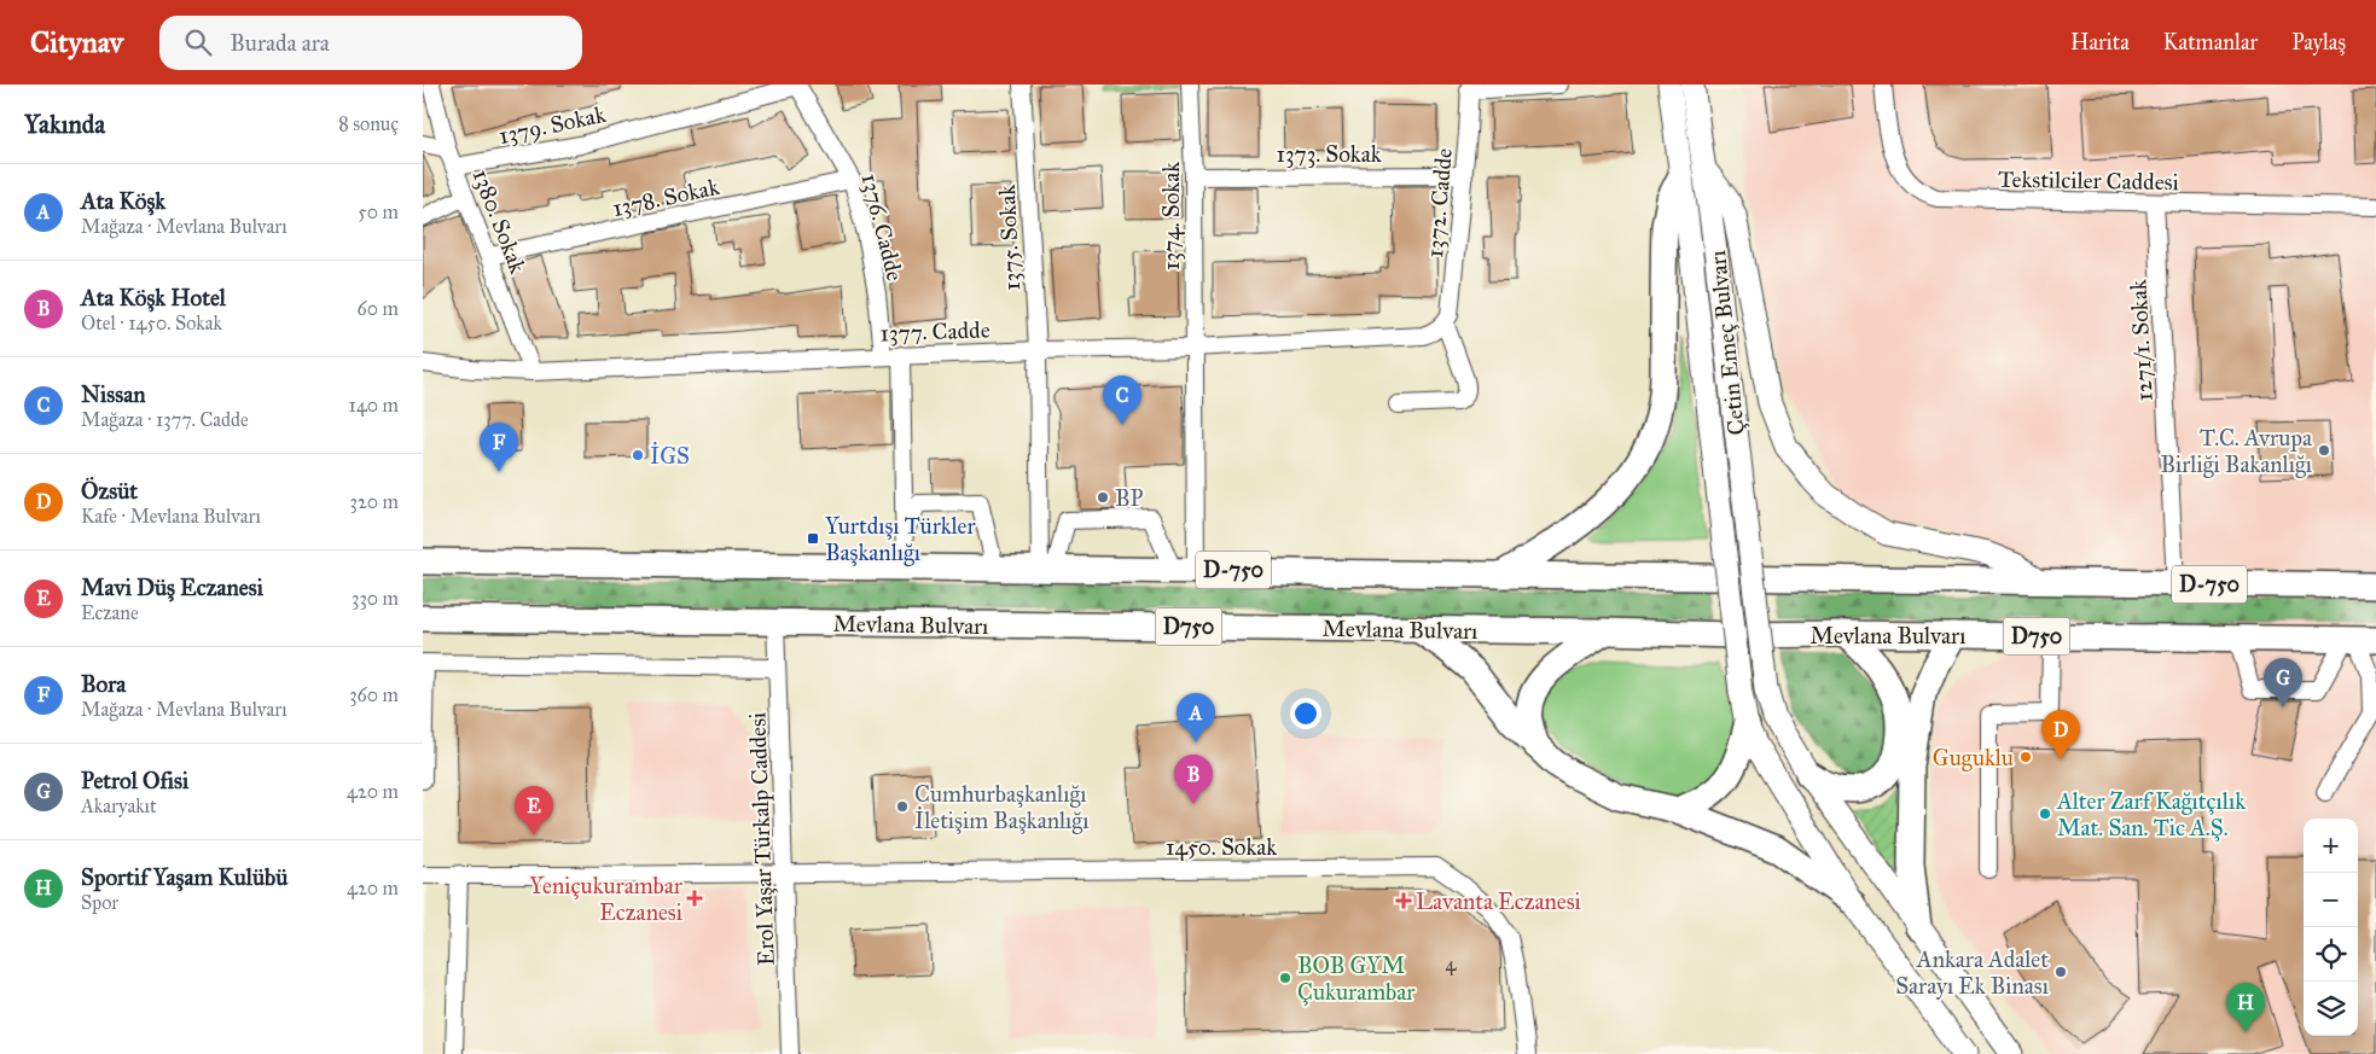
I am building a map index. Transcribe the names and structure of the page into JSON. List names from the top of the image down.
{
  "streets": {
    "highway": ["D-750", "Mevlana Bulvarı", "D750"],
    "main road": ["Çetin Emeç Bulvarı"],
    "street": [
      "1379. Sokak",
      "1373. Sokak",
      "Tekstilciler Caddesi",
      "1378. Sokak",
      "1372. Cadde",
      "1374. Sokak",
      "1380. Sokak",
      "1376. Cadde",
      "1375. Sokak",
      "1377. Cadde",
      "1271/1. Sokak",
      "Erol Yaşar Türkalp Caddesi",
      "1450. Sokak"
    ]
  },
  "crossings": [
    ["1379. Sokak", "1380. Sokak"],
    ["1379. Sokak", "1376. Cadde"],
    ["1373. Sokak", "1372. Cadde"],
    ["1373. Sokak", "1374. Sokak"],
    ["Tekstilciler Caddesi", "1271/1. Sokak"],
    ["1378. Sokak", "1380. Sokak"],
    ["1378. Sokak", "1376. Cadde"],
    ["1372. Cadde", "1377. Cadde"],
    ["1374. Sokak", "1377. Cadde"],
    ["1374. Sokak", "D-750"],
    ["1380. Sokak", "1377. Cadde"],
    ["1376. Cadde", "1377. Cadde"],
    ["1375. Sokak", "1377. Cadde"],
    ["1375. Sokak", "D-750"],
    ["1271/1. Sokak", "D-750"],
    ["Mevlana Bulvarı", "Erol Yaşar Türkalp Caddesi"],
    ["Erol Yaşar Türkalp Caddesi", "1450. Sokak"]
  ],
  "places": {
    "other": [
      "T.C. Avrupa Birliği Bakanlığı",
      "İGS",
      "BP",
      "Guguklu",
      "Cumhurbaşkanlığı İletişim Başkanlığı",
      "Alter Zarf Kağıtçılık Mat. San. Tic A.Ş.",
      "Ankara Adalet Sarayı Ek Binası",
      "BOB GYM Çukurambar"
    ],
    "transit": ["Yurtdışı Türkler Başkanlığı"],
    "health": ["Yeniçukurambar Eczanesi", "Lavanta Eczanesi"]
  },
  "house_numbers": ["4"],
  "page": {
    "header": "Citynav",
    "search": "Burada ara",
    "nav": ["Harita", "Katmanlar", "Paylaş"],
    "heading": ["Yakında", "8 sonuç"],
    "list": [
      {
        "mark": "A",
        "name": "Ata Köşk",
        "note": "Mağaza · Mevlana Bulvarı",
        "value": "50 m"
      },
      {
        "mark": "B",
        "name": "Ata Köşk Hotel",
        "note": "Otel · 1450. Sokak",
        "value": "60 m"
      },
      {
        "mark": "C",
        "name": "Nissan",
        "note": "Mağaza · 1377. Cadde",
        "value": "140 m"
      },
      {
        "mark": "D",
        "name": "Özsüt",
        "note": "Kafe · Mevlana Bulvarı",
        "value": "320 m"
      },
      {
        "mark": "E",
        "name": "Mavi Düş Eczanesi",
        "note": "Eczane",
        "value": "330 m"
      },
      {
        "mark": "F",
        "name": "Bora",
        "note": "Mağaza · Mevlana Bulvarı",
        "value": "360 m"
      },
      {
        "mark": "G",
        "name": "Petrol Ofisi",
        "note": "Akaryakıt",
        "value": "420 m"
      },
      {
        "mark": "H",
        "name": "Sportif Yaşam Kulübü",
        "note": "Spor",
        "value": "420 m"
      }
    ],
    "pins": [
      "C",
      "F",
      "G",
      "A",
      "D",
      "B",
      "E",
      "H"
    ],
    "map_buttons": ["+", "−"]
  }
}
